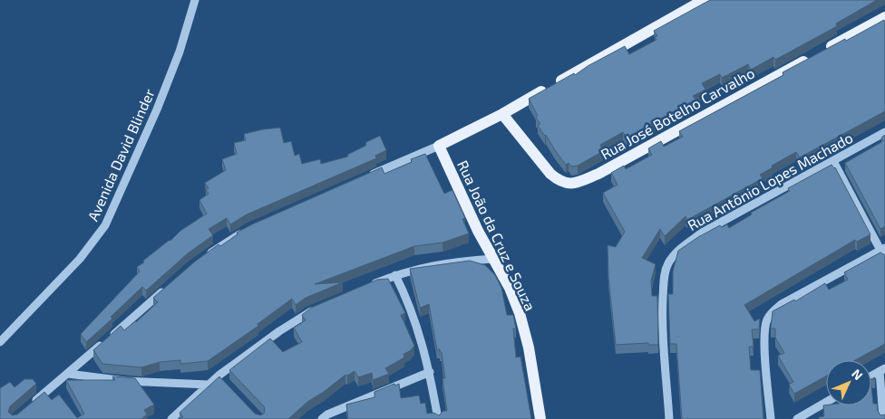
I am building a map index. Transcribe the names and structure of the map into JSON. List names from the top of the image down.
{
  "streets": {
    "main road": ["Rua José Botelho Carvalho", "Rua João da Cruz e Souza"],
    "street": ["Avenida David Blinder", "Rua Antônio Lopes Machado"]
  },
  "north": "top right"
}
